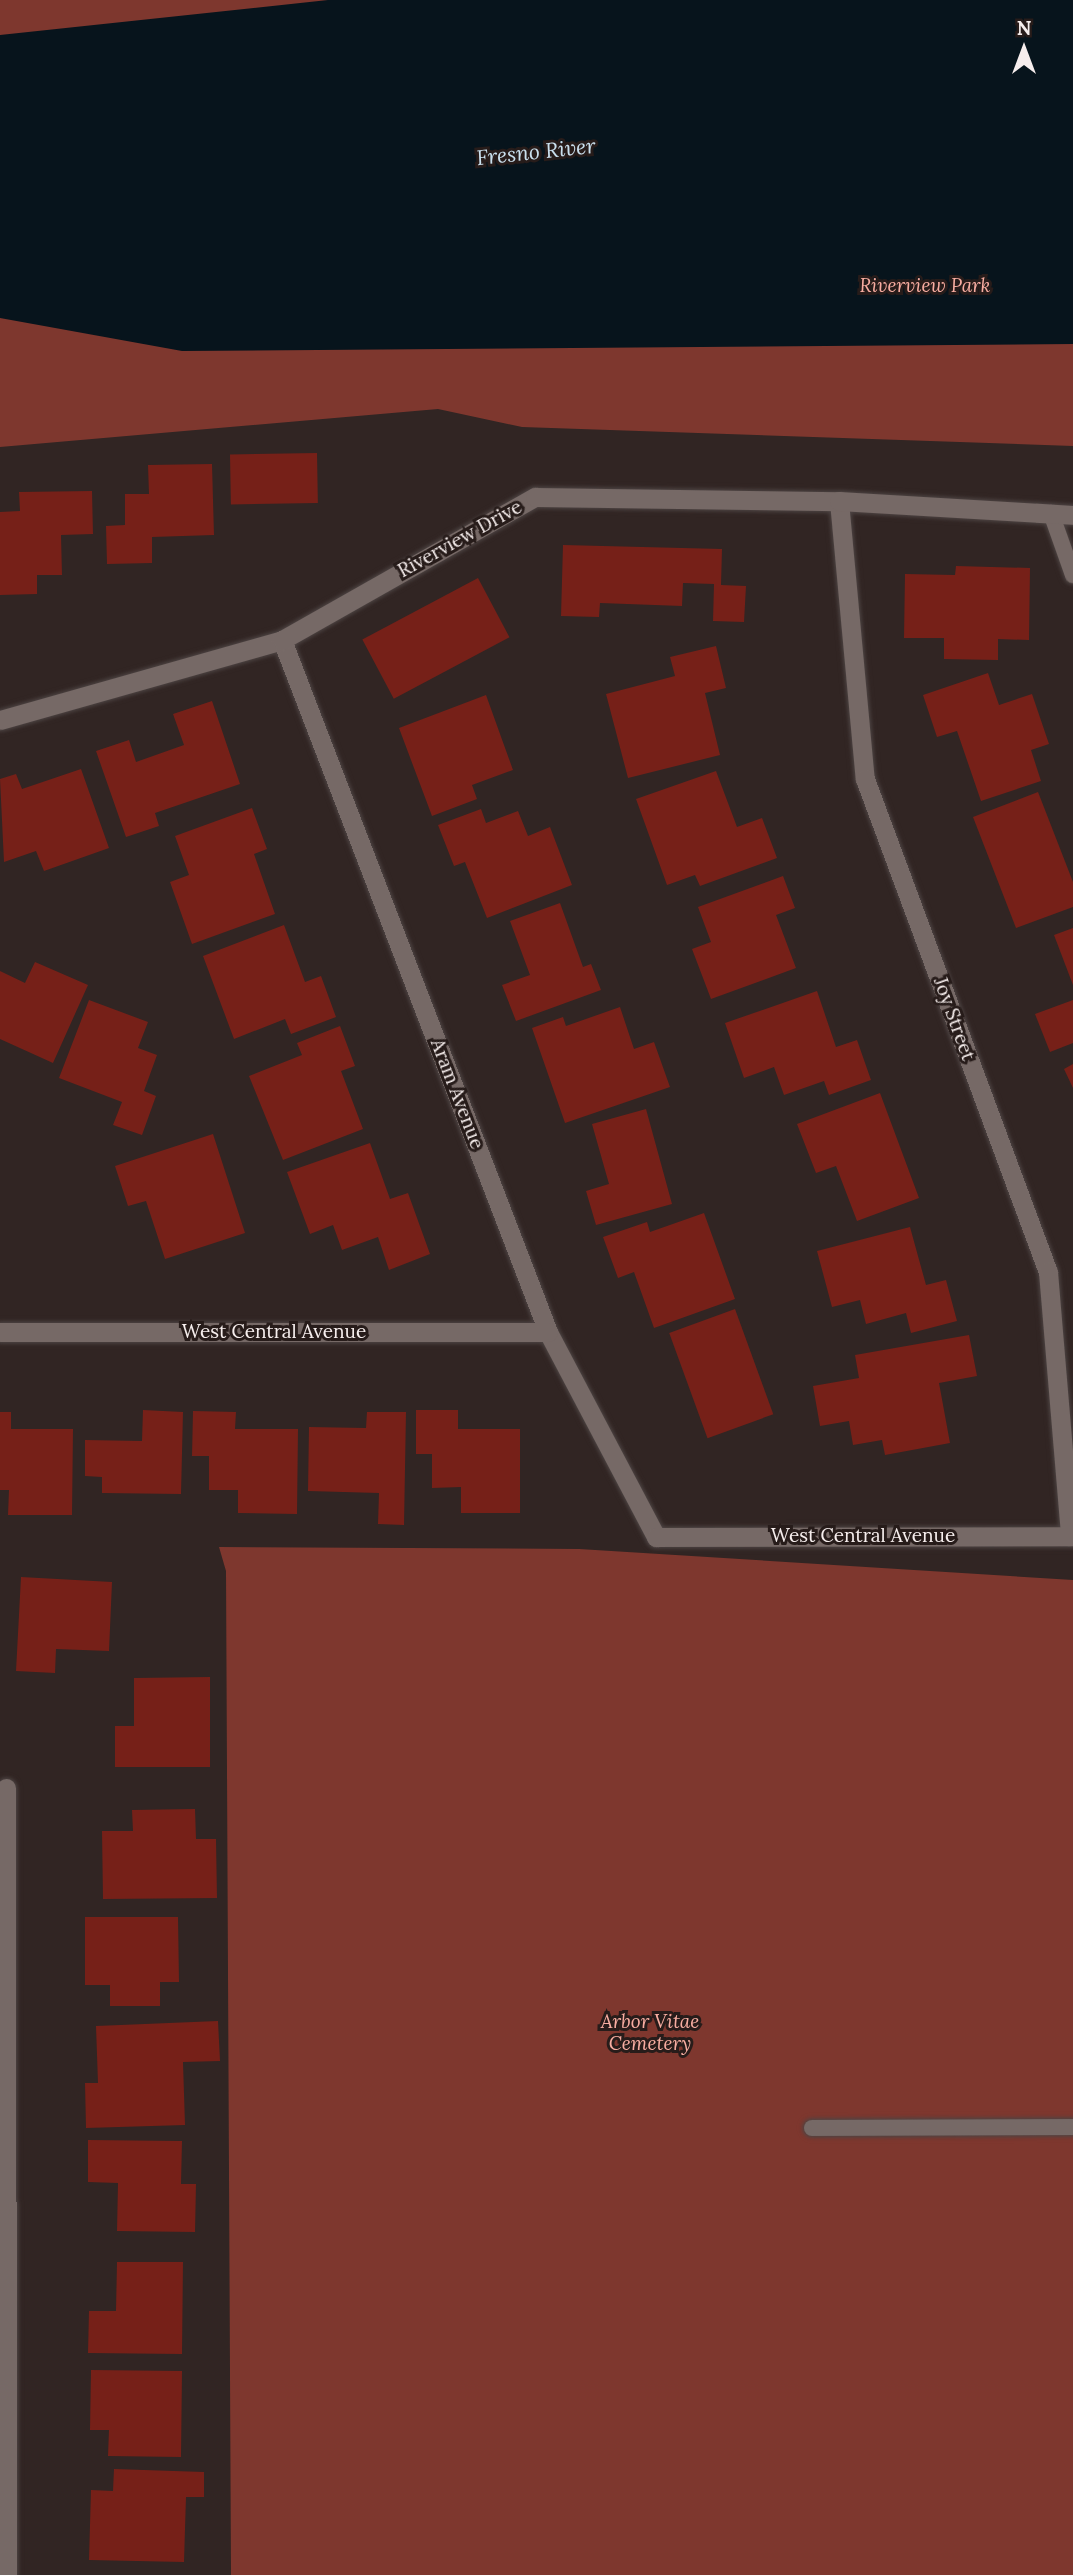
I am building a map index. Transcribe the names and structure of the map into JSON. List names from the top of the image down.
{
  "streets": {
    "street": [
      "Riverview Drive",
      "Joy Street",
      "Aram Avenue",
      "West Central Avenue"
    ]
  },
  "crossings": [
    ["Riverview Drive", "Joy Street"],
    ["Riverview Drive", "Aram Avenue"],
    ["Joy Street", "West Central Avenue"],
    ["Aram Avenue", "West Central Avenue"]
  ],
  "water": ["Fresno River"],
  "parks": ["Riverview Park", "Arbor Vitae Cemetery"],
  "north": "top"
}
